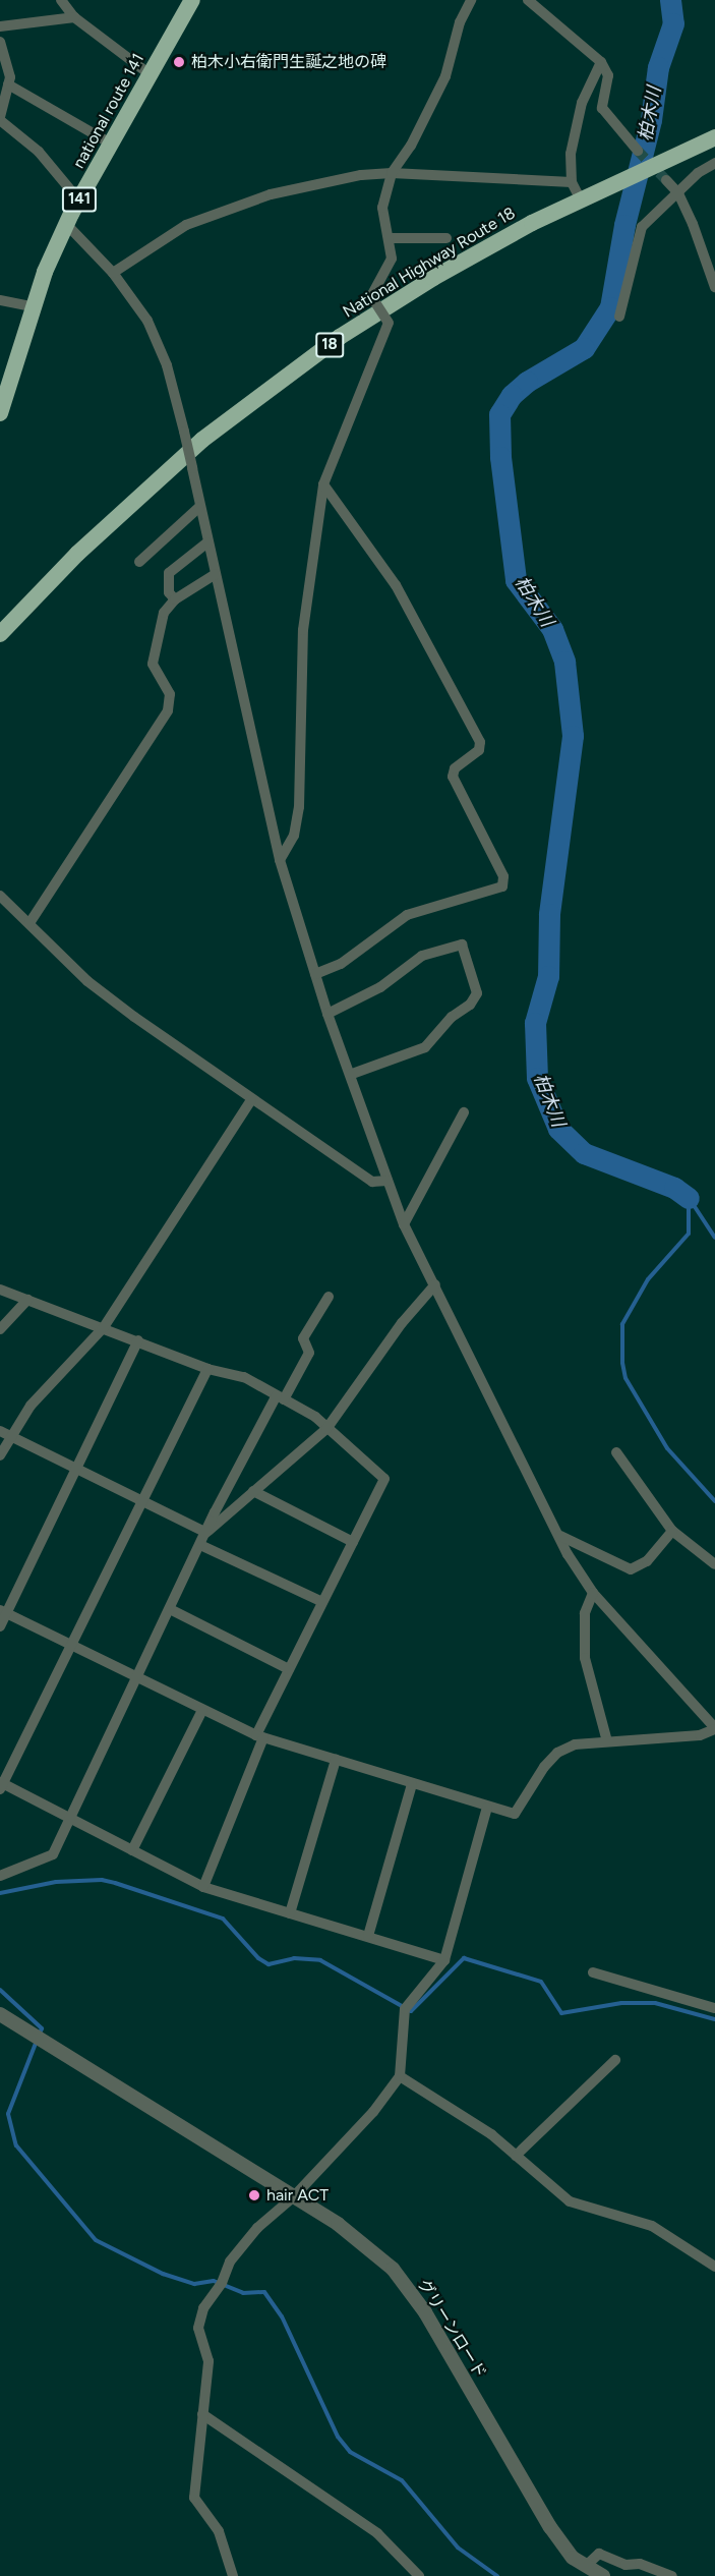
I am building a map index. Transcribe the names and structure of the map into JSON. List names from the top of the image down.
{
  "streets": {
    "highway": [
      "national route 141",
      "141",
      "National Highway Route 18",
      "18"
    ],
    "street": ["グリーンロード"]
  },
  "water": ["柏木川"],
  "places": ["柏木小右衛門生誕之地の碑", "hair ACT"]
}
